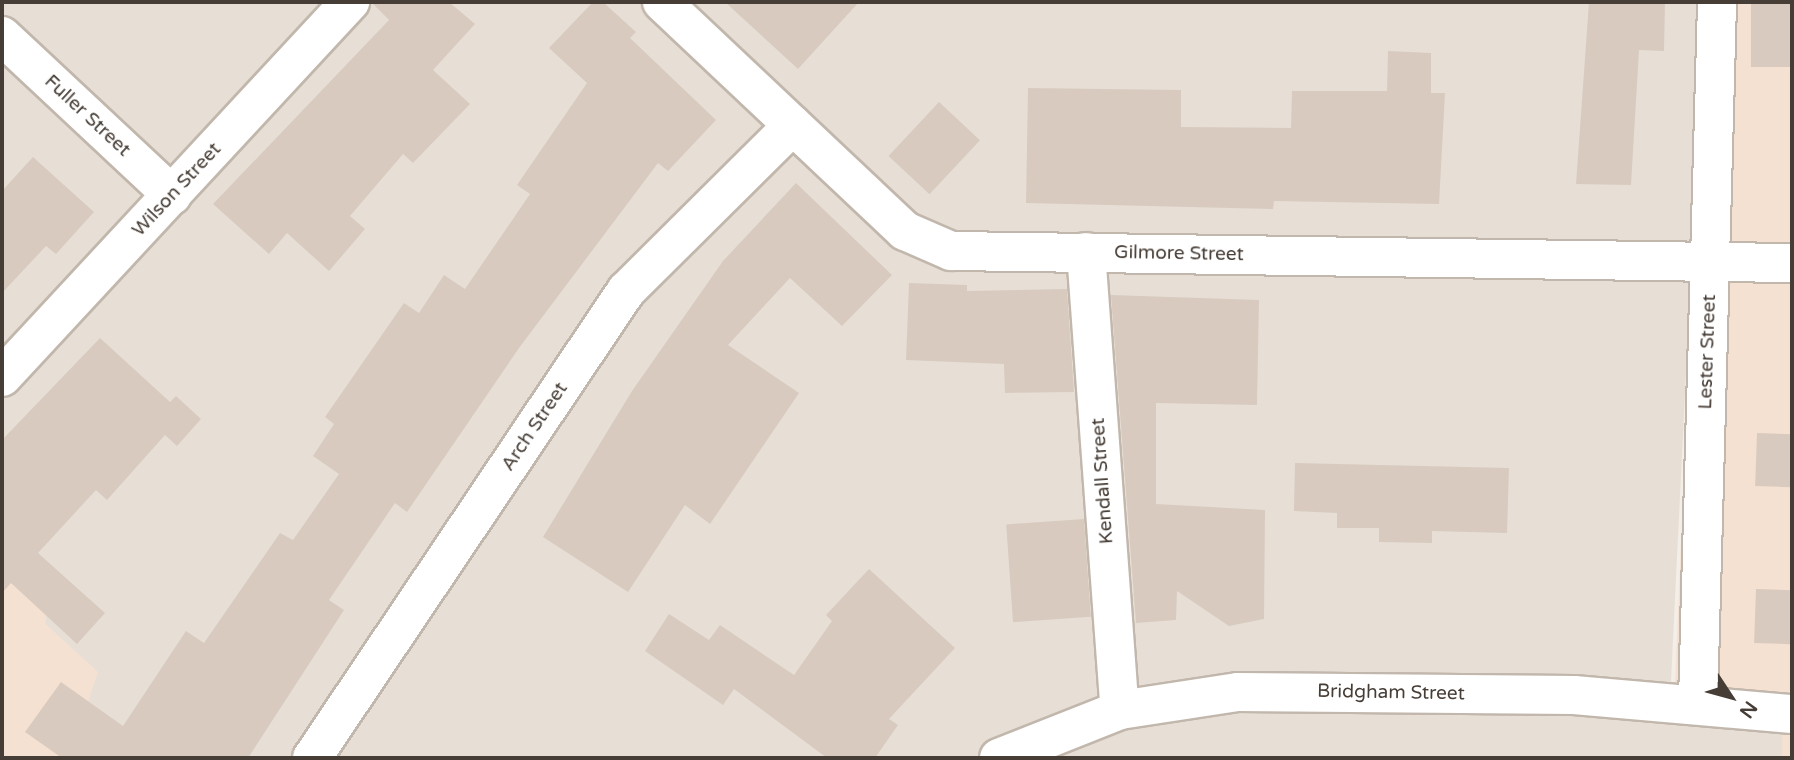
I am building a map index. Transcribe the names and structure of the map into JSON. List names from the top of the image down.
{
  "streets": {
    "street": [
      "Fuller Street",
      "Wilson Street",
      "Gilmore Street",
      "Lester Street",
      "Arch Street",
      "Kendall Street",
      "Bridgham Street"
    ]
  },
  "crossings": [
    ["Fuller Street", "Wilson Street"],
    ["Gilmore Street", "Lester Street"],
    ["Gilmore Street", "Arch Street"],
    ["Gilmore Street", "Kendall Street"],
    ["Lester Street", "Bridgham Street"],
    ["Kendall Street", "Bridgham Street"]
  ],
  "north": "bottom right"
}
